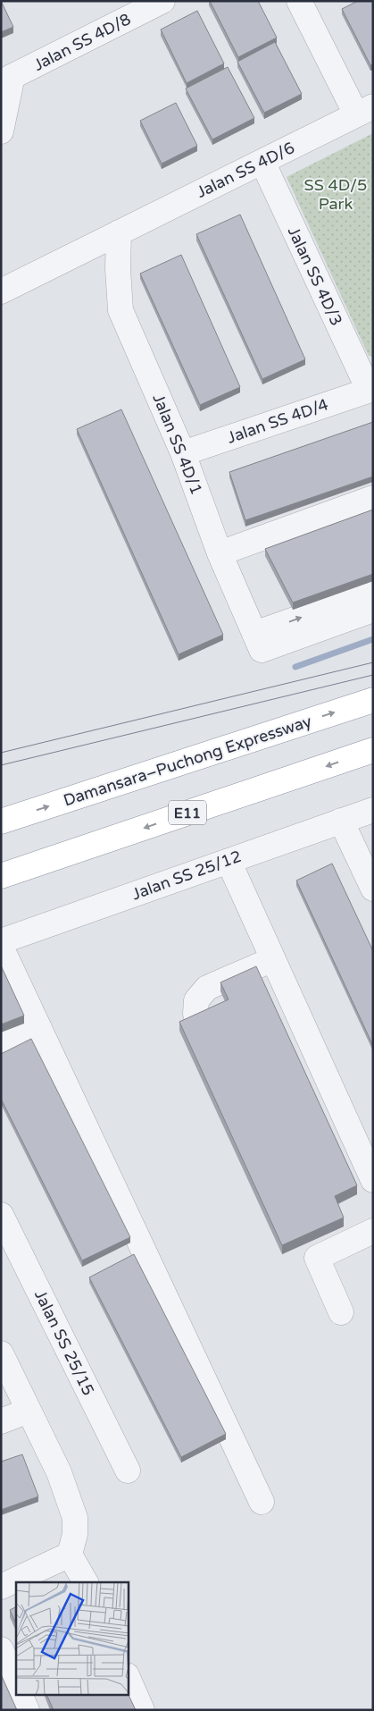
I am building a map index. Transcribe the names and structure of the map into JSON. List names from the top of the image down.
{
  "streets": {
    "highway": ["Damansara–Puchong Expressway", "E11"],
    "street": [
      "Jalan SS 4D/8",
      "Jalan SS 4D/6",
      "Jalan SS 4D/3",
      "Jalan SS 4D/4",
      "Jalan SS 4D/1",
      "Jalan SS 25/12",
      "Jalan SS 25/15"
    ]
  },
  "crossings": [
    ["Jalan SS 4D/6", "Jalan SS 4D/3"],
    ["Jalan SS 4D/6", "Jalan SS 4D/1"],
    ["Jalan SS 4D/3", "Jalan SS 4D/4"],
    ["Jalan SS 4D/4", "Jalan SS 4D/1"]
  ],
  "parks": ["SS 4D/5 Park"]
}
